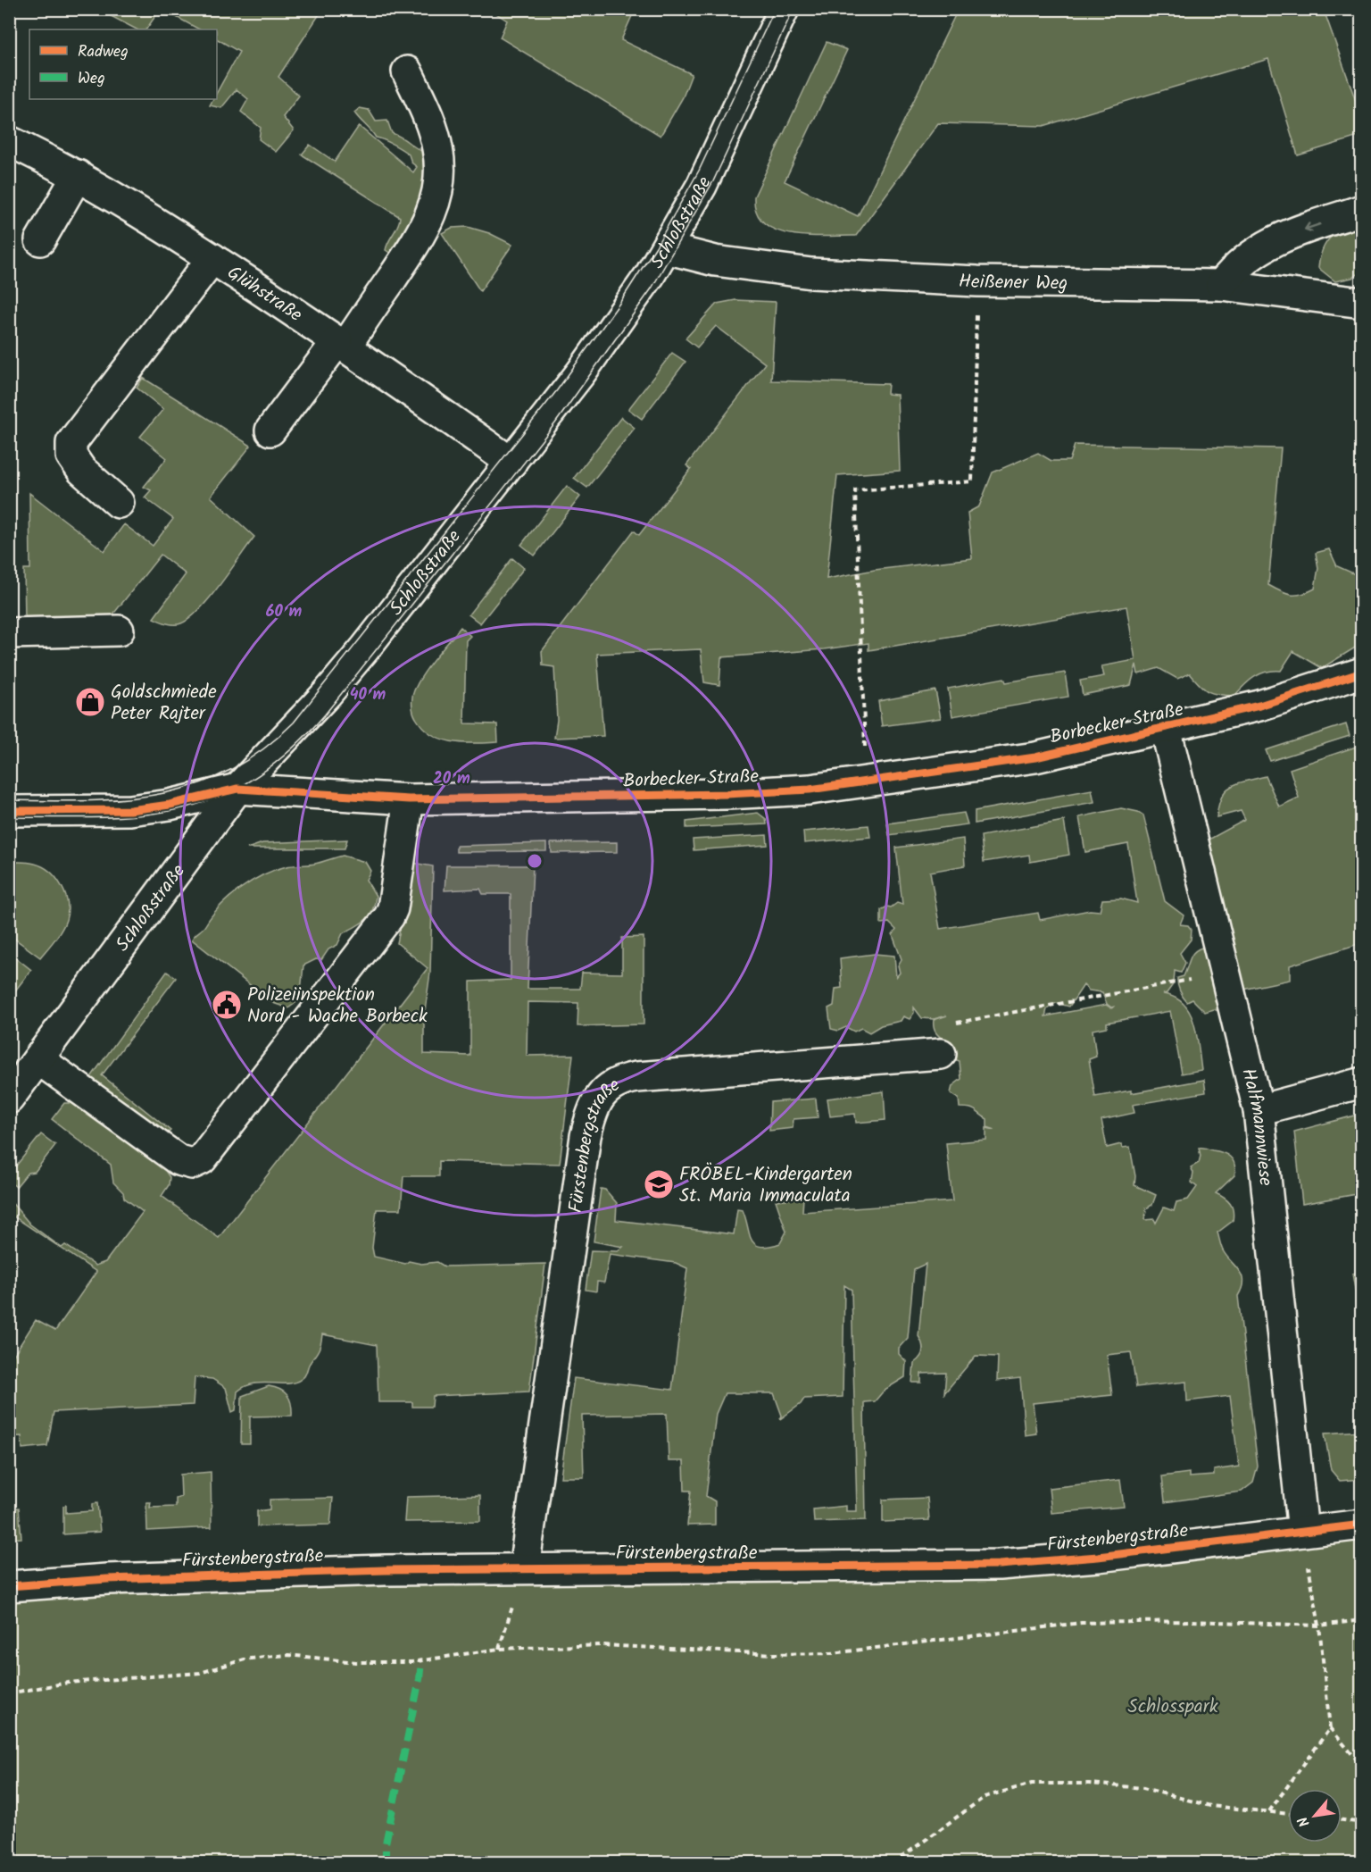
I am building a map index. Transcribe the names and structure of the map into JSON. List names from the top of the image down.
{
  "streets": {
    "street": [
      "Schloßstraße",
      "Heißener Weg",
      "Glühstraße",
      "Borbecker Straße",
      "Halfmannwiese",
      "Fürstenbergstraße"
    ]
  },
  "crossings": [
    ["Schloßstraße", "Heißener Weg"],
    ["Schloßstraße", "Glühstraße"],
    ["Schloßstraße", "Borbecker Straße"],
    ["Borbecker Straße", "Halfmannwiese"],
    ["Halfmannwiese", "Fürstenbergstraße"]
  ],
  "parks": ["Schlosspark"],
  "places": {
    "shop": ["Goldschmiede Peter Rajter"],
    "public building": ["Polizeiinspektion Nord - Wache Borbeck"],
    "school or university": ["FRÖBEL-Kindergarten St. Maria Immaculata"]
  },
  "legend": ["Radweg", "Weg"],
  "north": "bottom left",
  "rings": ["60 m", "40 m", "20 m"]
}
